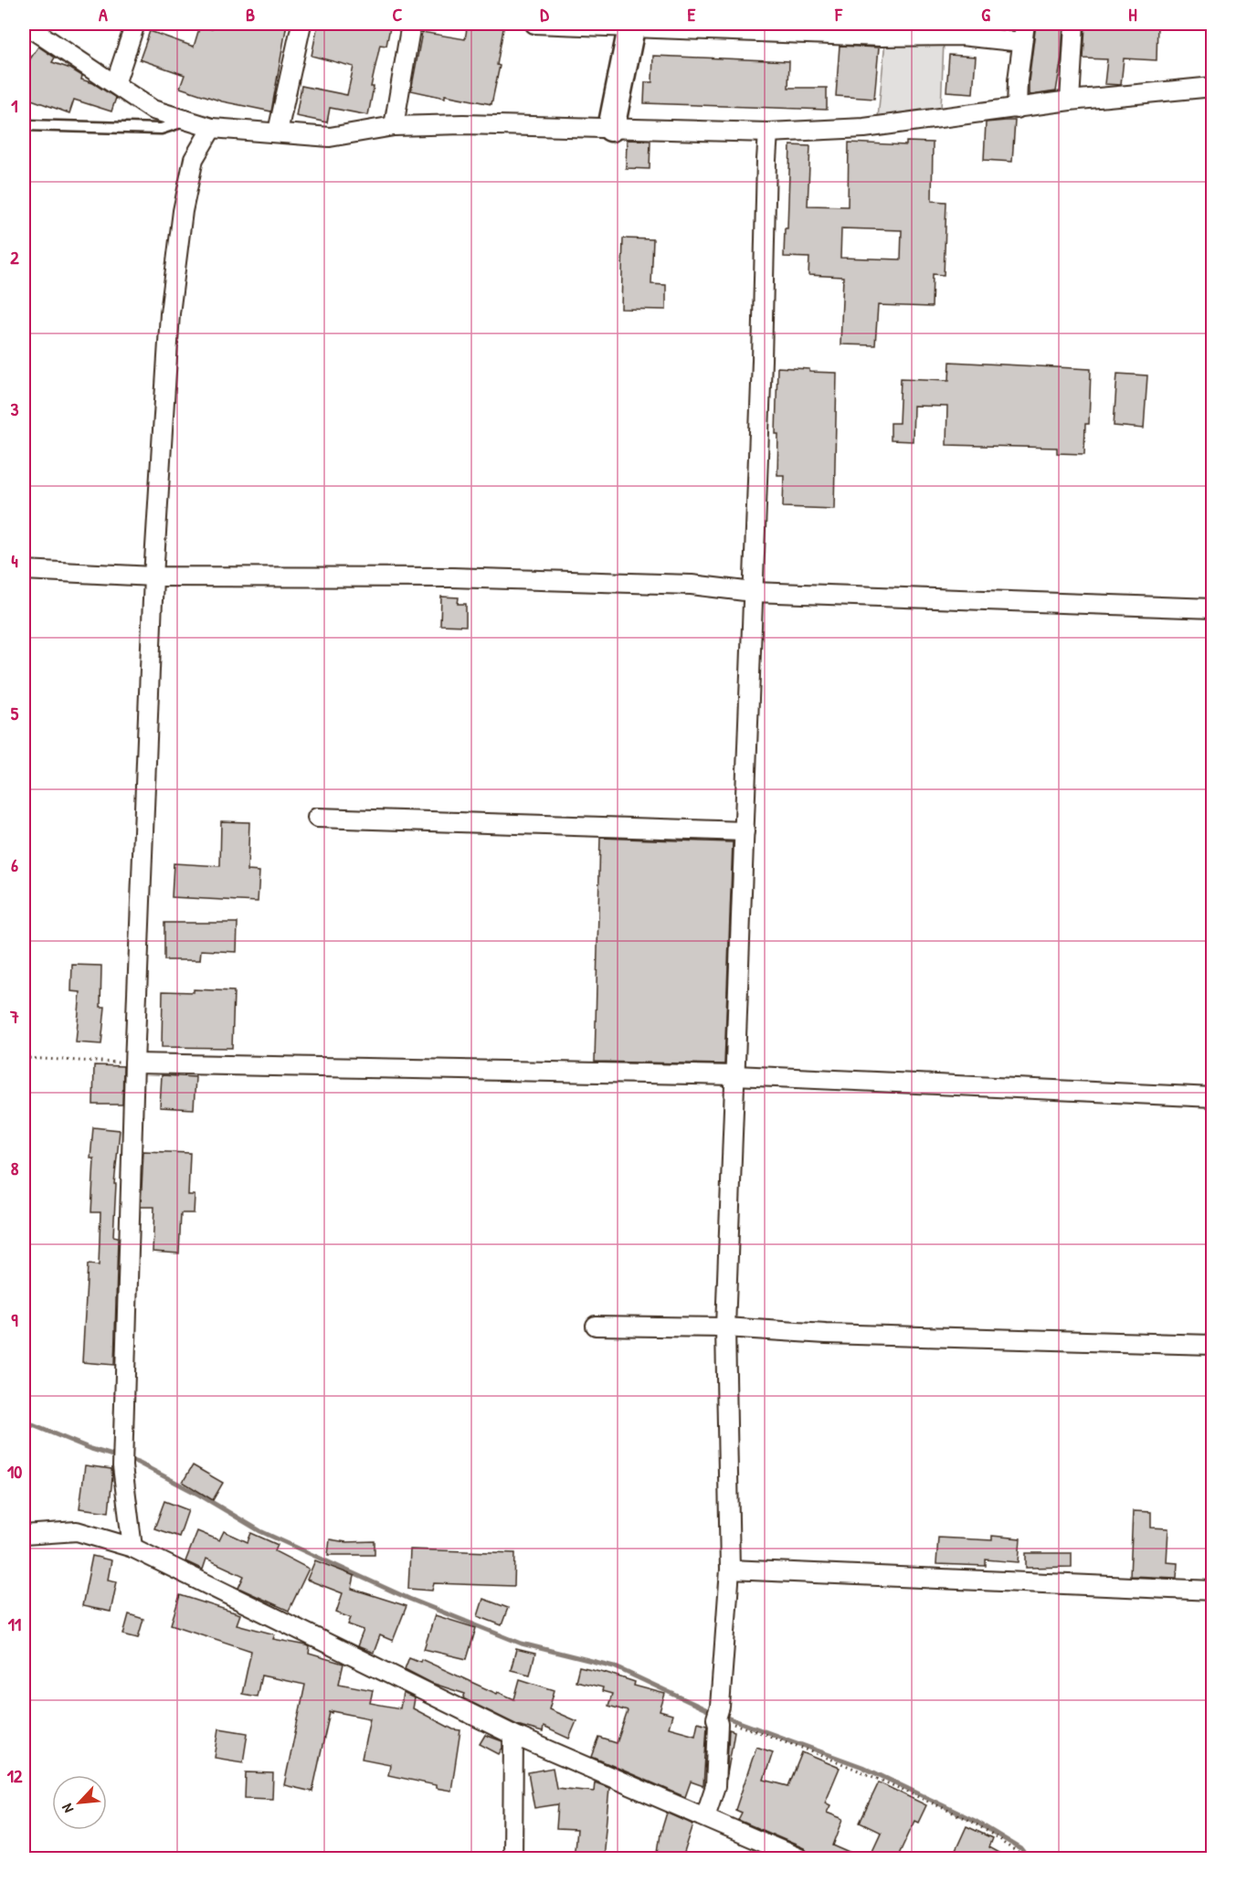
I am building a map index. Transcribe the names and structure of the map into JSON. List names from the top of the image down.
{
  "north": "bottom left",
  "grid": {
    "columns": [
      "A",
      "B",
      "C",
      "D",
      "E",
      "F",
      "G",
      "H"
    ],
    "rows": [
      "1",
      "2",
      "3",
      "4",
      "5",
      "6",
      "7",
      "8",
      "9",
      "10",
      "11",
      "12"
    ]
  }
}
